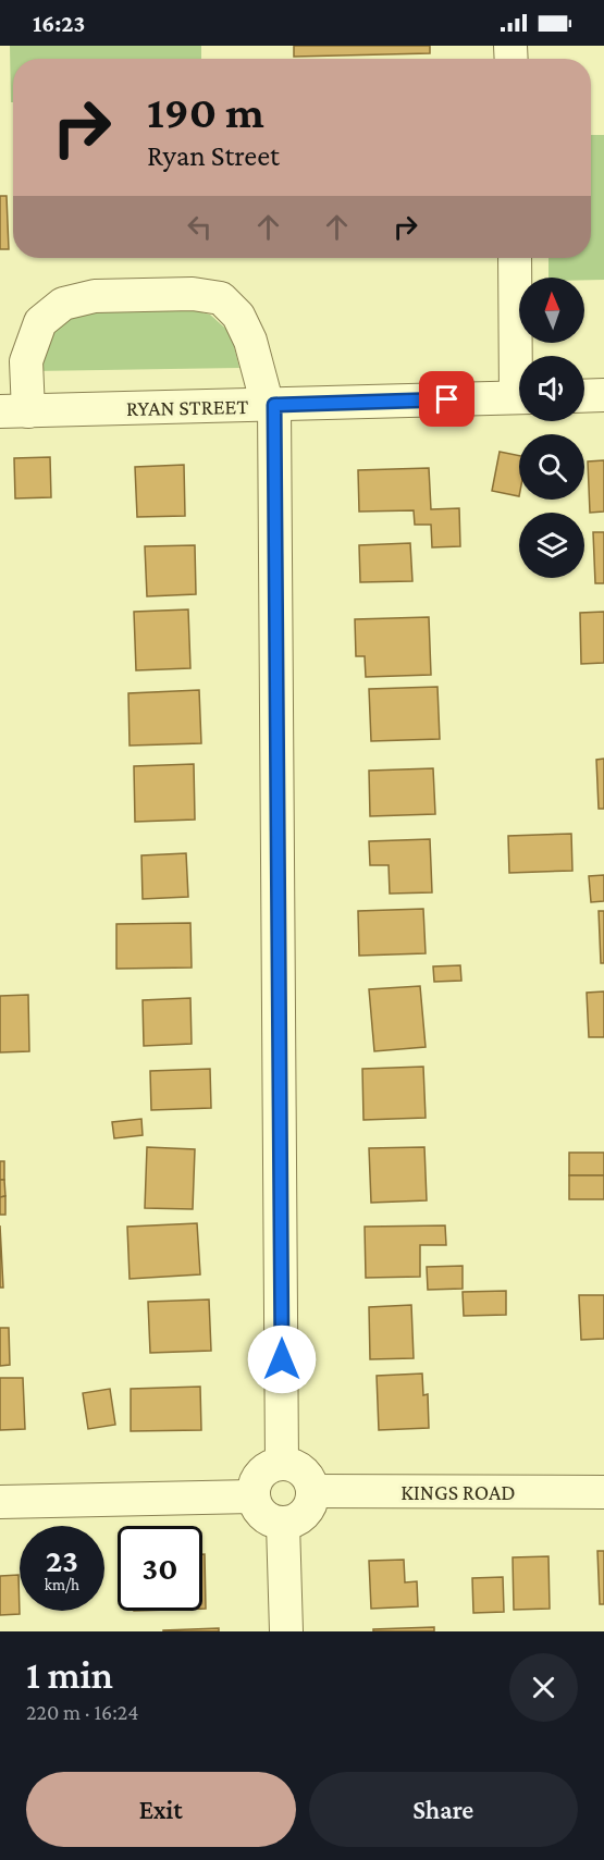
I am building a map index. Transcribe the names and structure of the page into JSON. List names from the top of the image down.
{
  "streets": {
    "street": ["RYAN STREET", "KINGS ROAD"]
  },
  "north": "top",
  "page": {
    "status": "16:23",
    "turn": ["190 m", "Ryan Street"],
    "speed": "23 km/h",
    "limit": "30",
    "heading": ["1 min", "220 m · 16:24"],
    "buttons": ["Exit", "Share"]
  }
}
